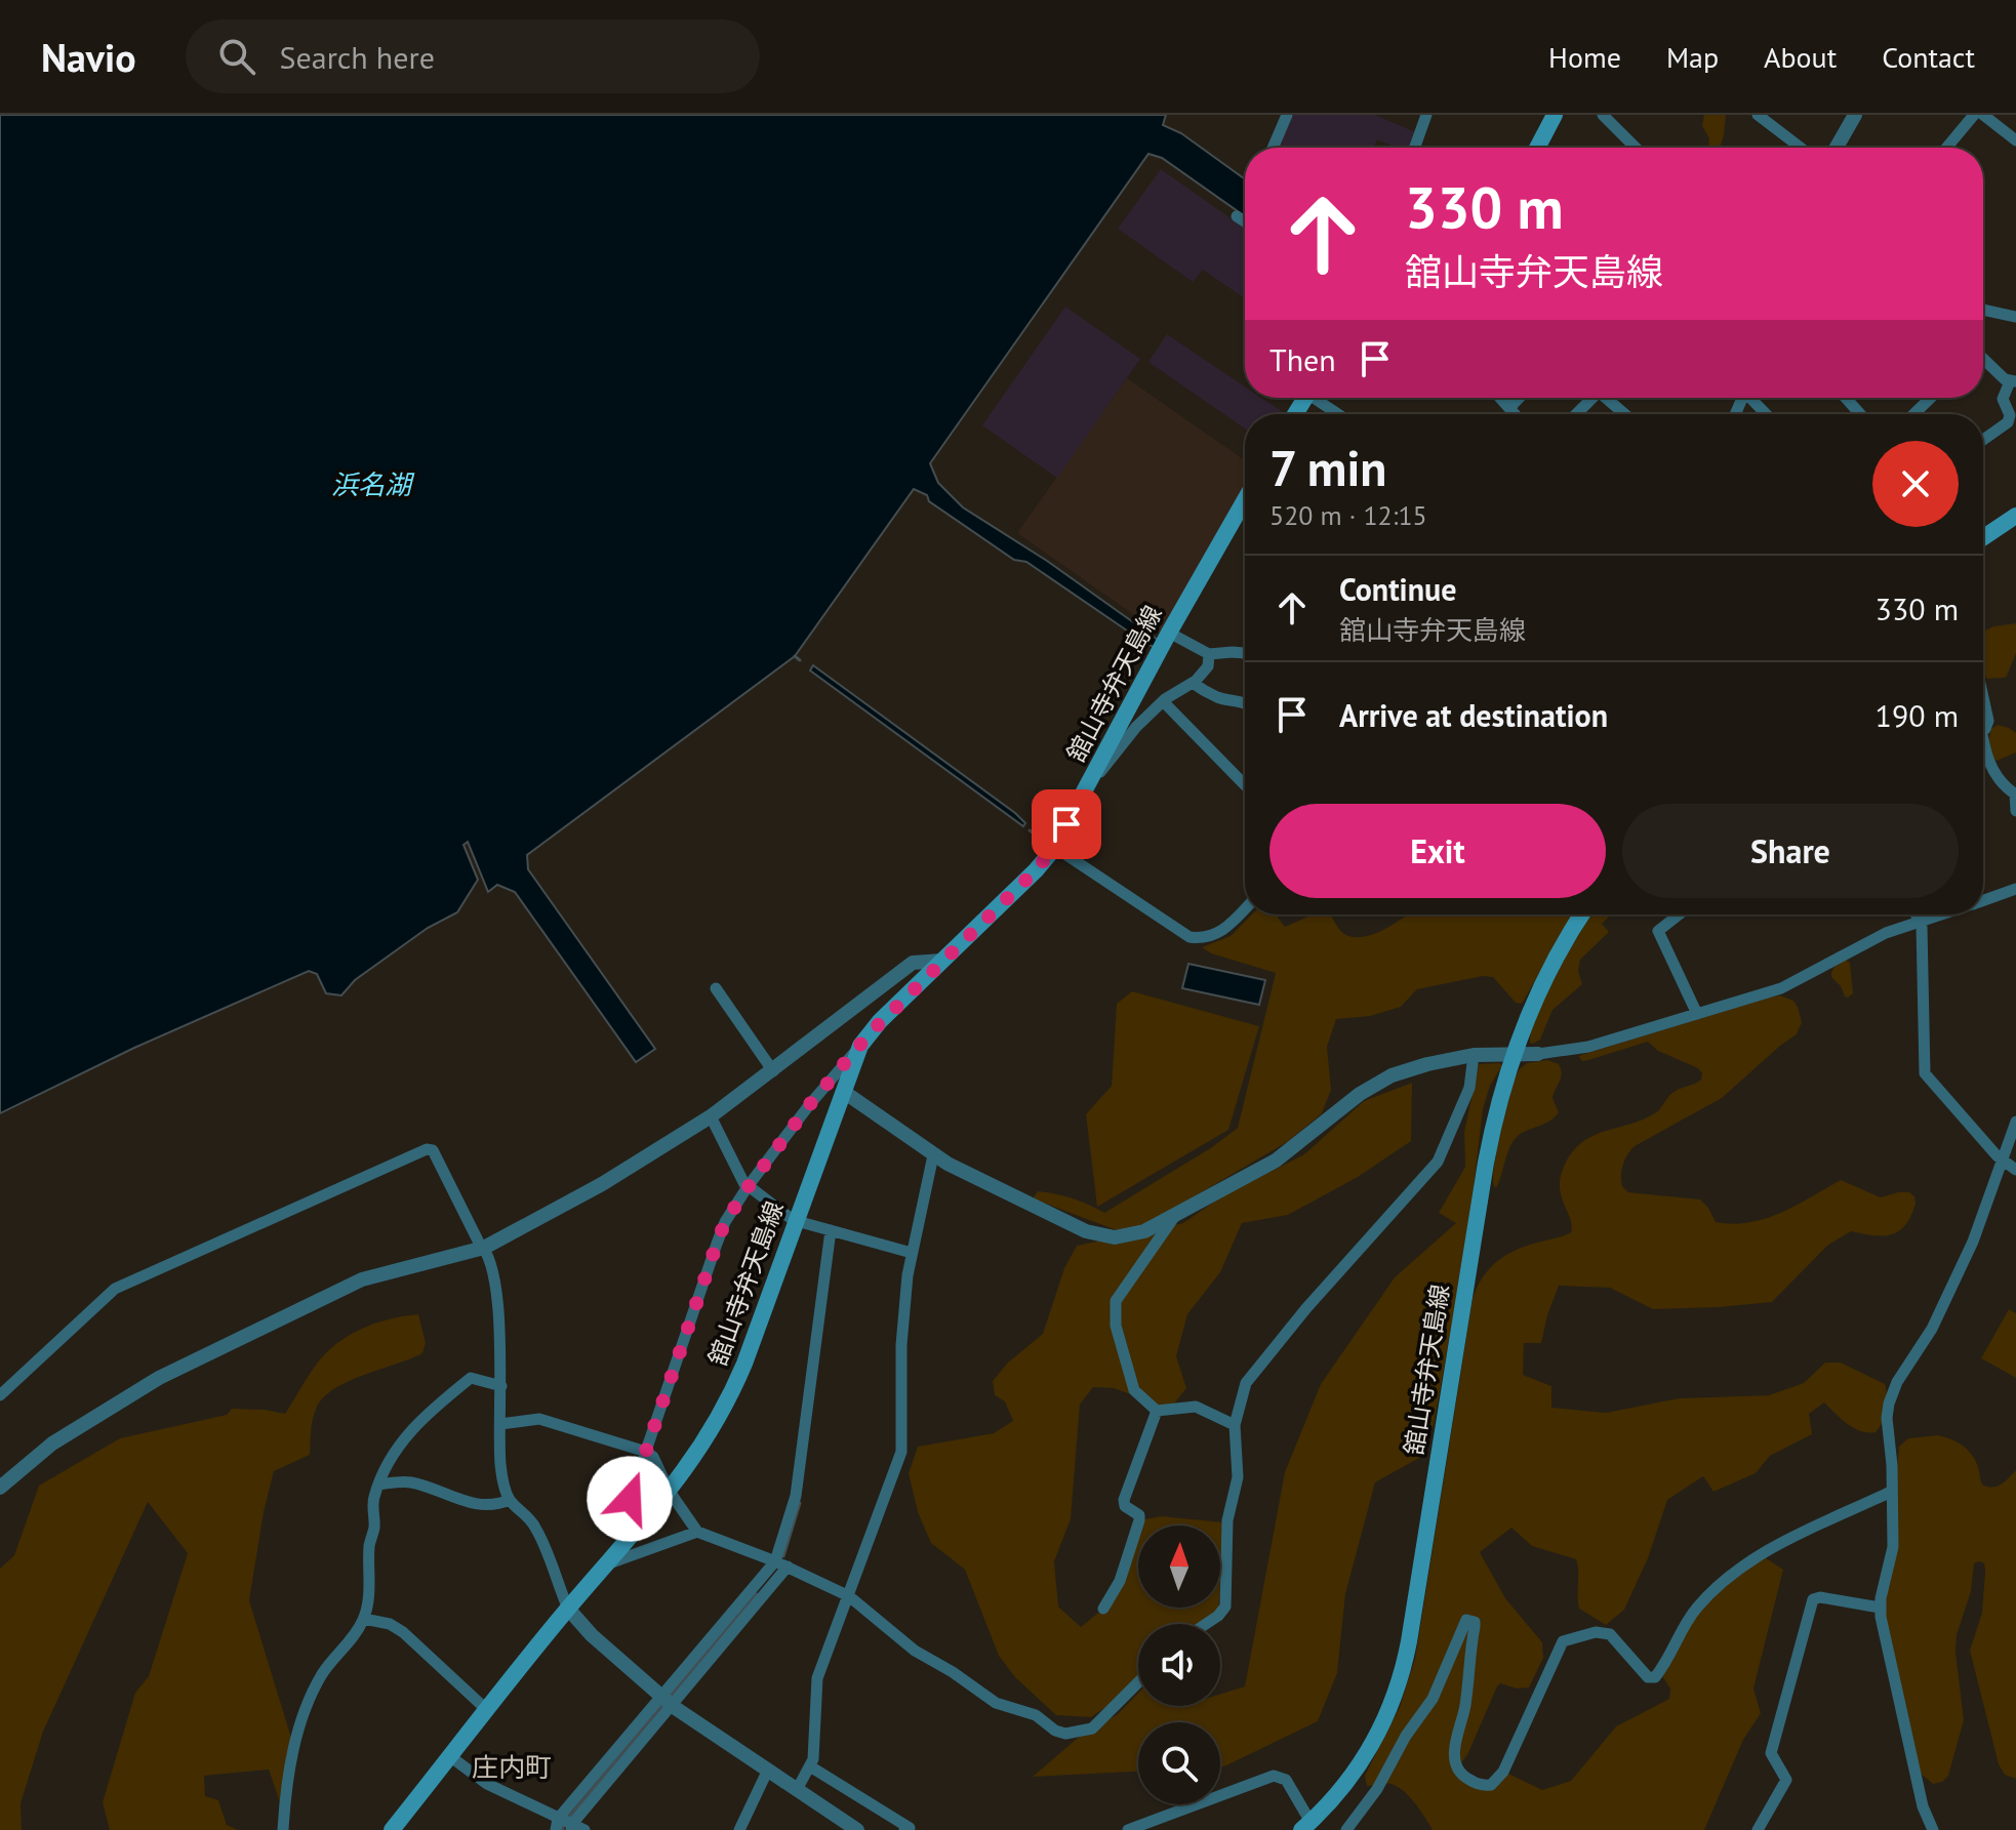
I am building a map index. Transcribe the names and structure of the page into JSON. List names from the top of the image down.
{
  "streets": {
    "main road": ["舘山寺弁天島線"]
  },
  "districts": ["庄内町"],
  "water": ["浜名湖"],
  "north": "top",
  "page": {
    "header": "Navio",
    "search": "Search here",
    "nav": [
      "Home",
      "Map",
      "About",
      "Contact"
    ],
    "turn": ["330 m", "舘山寺弁天島線"],
    "then": "Then",
    "heading": ["7 min", "520 m · 12:15"],
    "list": [
      {
        "name": "Continue",
        "note": "舘山寺弁天島線",
        "value": "330 m"
      },
      {
        "name": "Arrive at destination",
        "value": "190 m"
      }
    ],
    "buttons": ["Exit", "Share"]
  }
}
